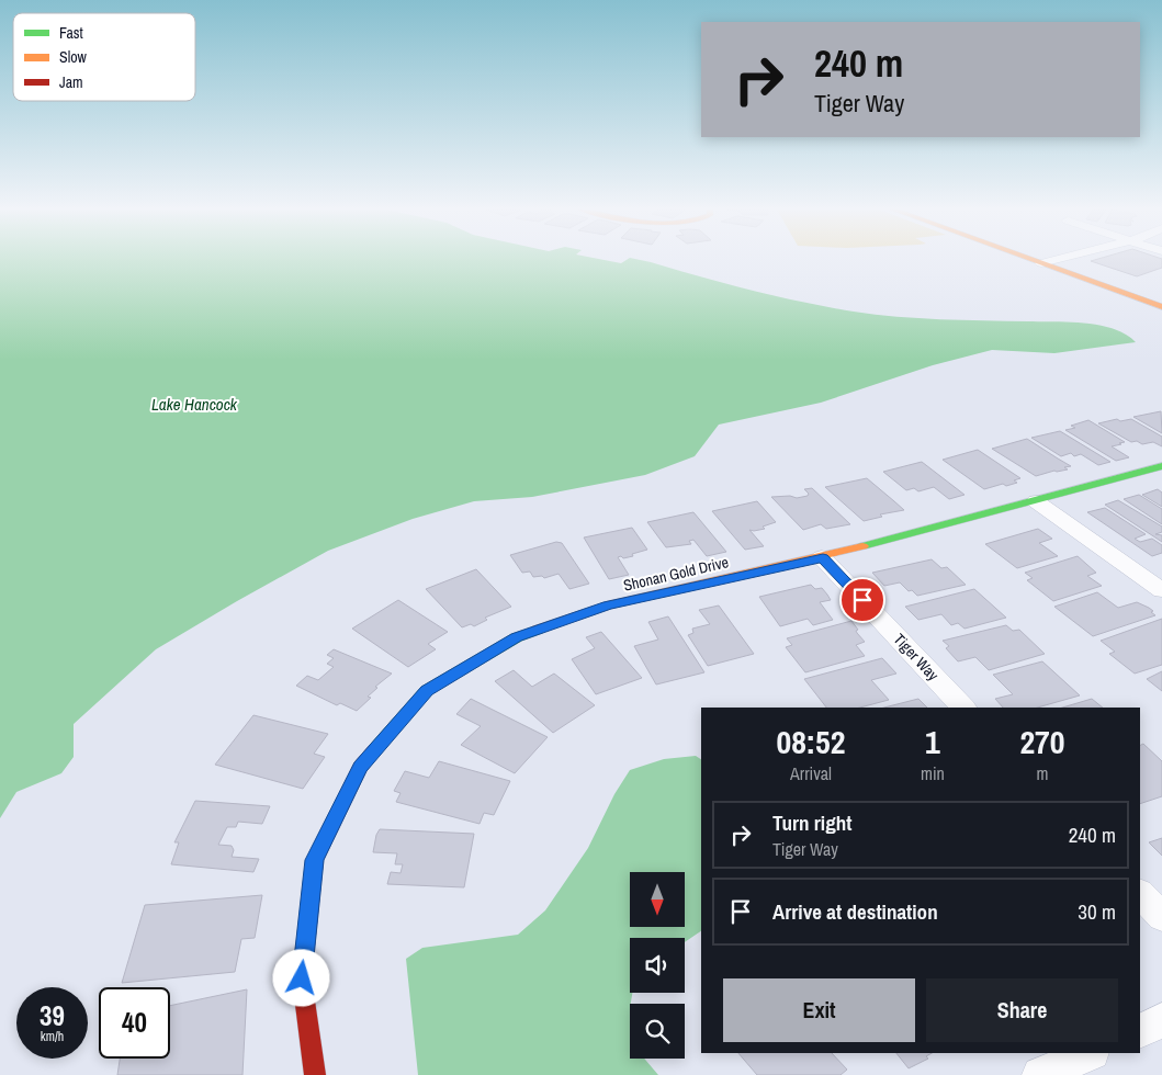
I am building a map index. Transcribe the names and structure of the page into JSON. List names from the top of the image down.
{
  "streets": {
    "street": ["Shonan Gold Drive", "Tiger Way"]
  },
  "crossings": [
    ["Shonan Gold Drive", "Tiger Way"]
  ],
  "water": ["Lake Hancock"],
  "legend": ["Fast", "Slow", "Jam"],
  "north": "bottom",
  "page": {
    "turn": ["240 m", "Tiger Way"],
    "eta": [
      "08:52",
      "Arrival",
      "1",
      "min",
      "270",
      "m"
    ],
    "list": [
      {
        "name": "Turn right",
        "note": "Tiger Way",
        "value": "240 m"
      },
      {
        "name": "Arrive at destination",
        "value": "30 m"
      }
    ],
    "buttons": ["Exit", "Share"],
    "speed": "39 km/h",
    "limit": "40"
  }
}
